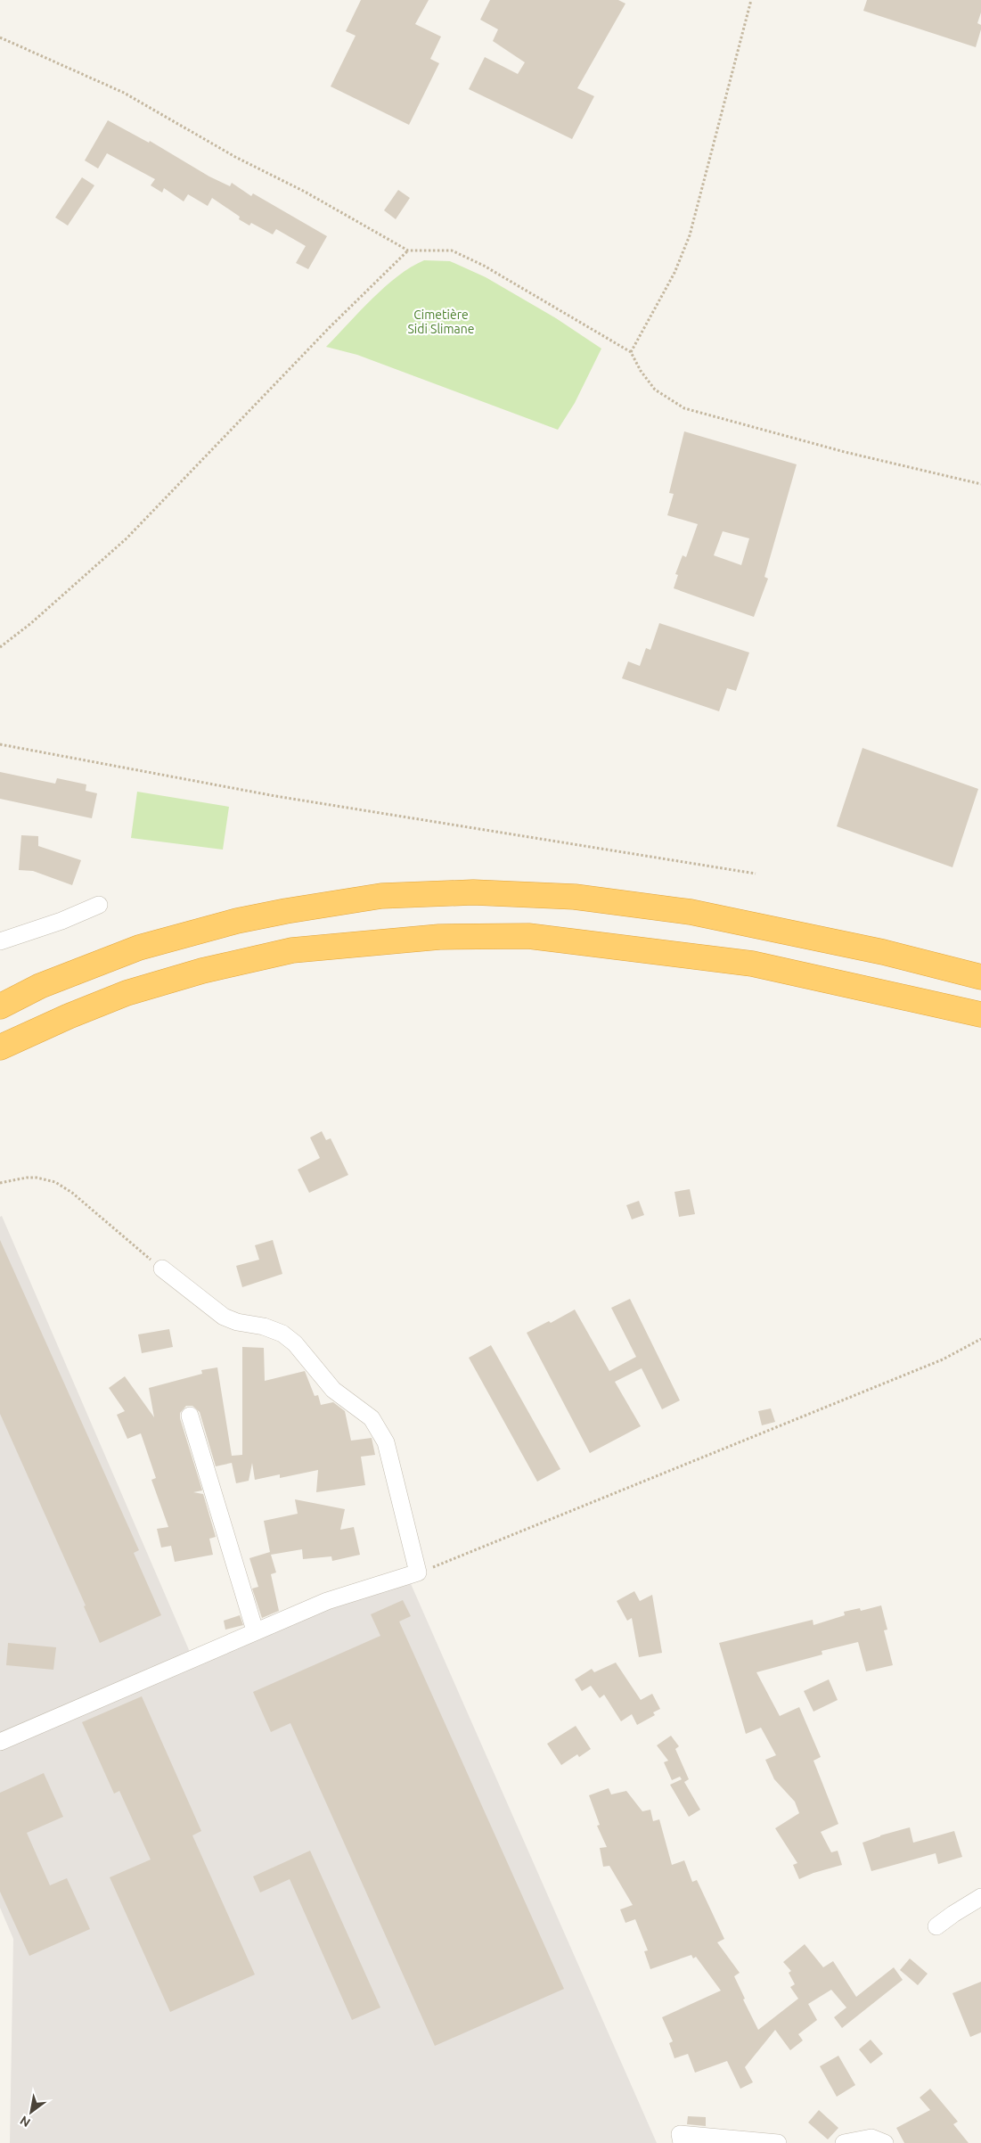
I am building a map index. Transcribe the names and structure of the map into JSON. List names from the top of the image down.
{
  "parks": ["Cimetière Sidi Slimane"],
  "north": "bottom left"
}
